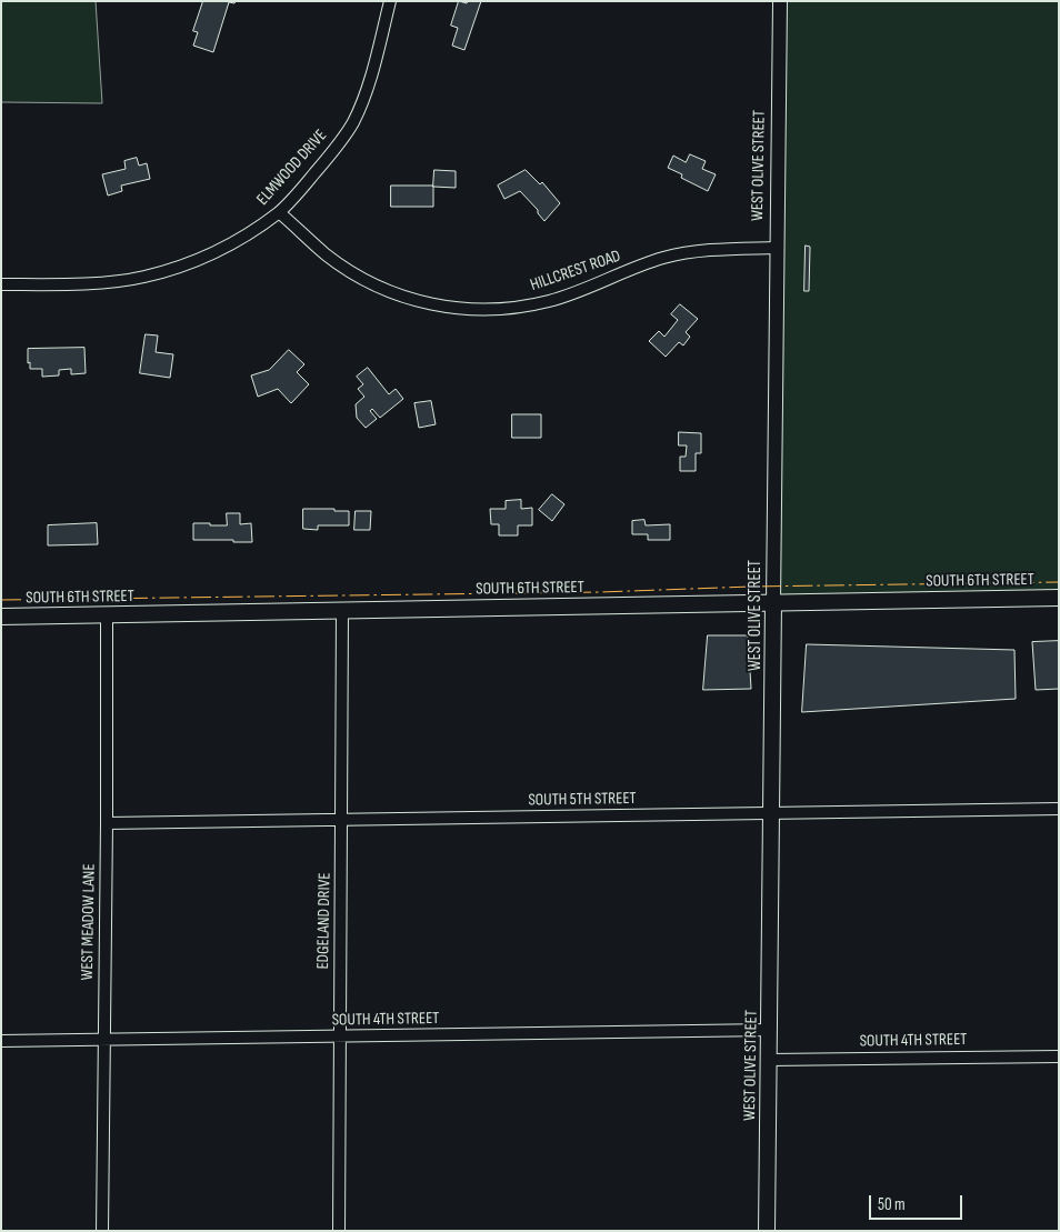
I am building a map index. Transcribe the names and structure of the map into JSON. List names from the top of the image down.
{
  "streets": {
    "main road": ["WEST OLIVE STREET", "SOUTH 6TH STREET"],
    "street": [
      "ELMWOOD DRIVE",
      "HILLCREST ROAD",
      "SOUTH 5TH STREET",
      "EDGELAND DRIVE",
      "WEST MEADOW LANE",
      "SOUTH 4TH STREET"
    ]
  },
  "crossings": [
    ["WEST OLIVE STREET", "HILLCREST ROAD"],
    ["WEST OLIVE STREET", "SOUTH 6TH STREET"],
    ["WEST OLIVE STREET", "SOUTH 5TH STREET"],
    ["WEST OLIVE STREET", "SOUTH 4TH STREET"],
    ["ELMWOOD DRIVE", "HILLCREST ROAD"],
    ["SOUTH 6TH STREET", "EDGELAND DRIVE"],
    ["SOUTH 6TH STREET", "WEST MEADOW LANE"],
    ["SOUTH 5TH STREET", "EDGELAND DRIVE"],
    ["SOUTH 5TH STREET", "WEST MEADOW LANE"],
    ["EDGELAND DRIVE", "SOUTH 4TH STREET"],
    ["WEST MEADOW LANE", "SOUTH 4TH STREET"]
  ],
  "scale_bar": "50 m"
}
